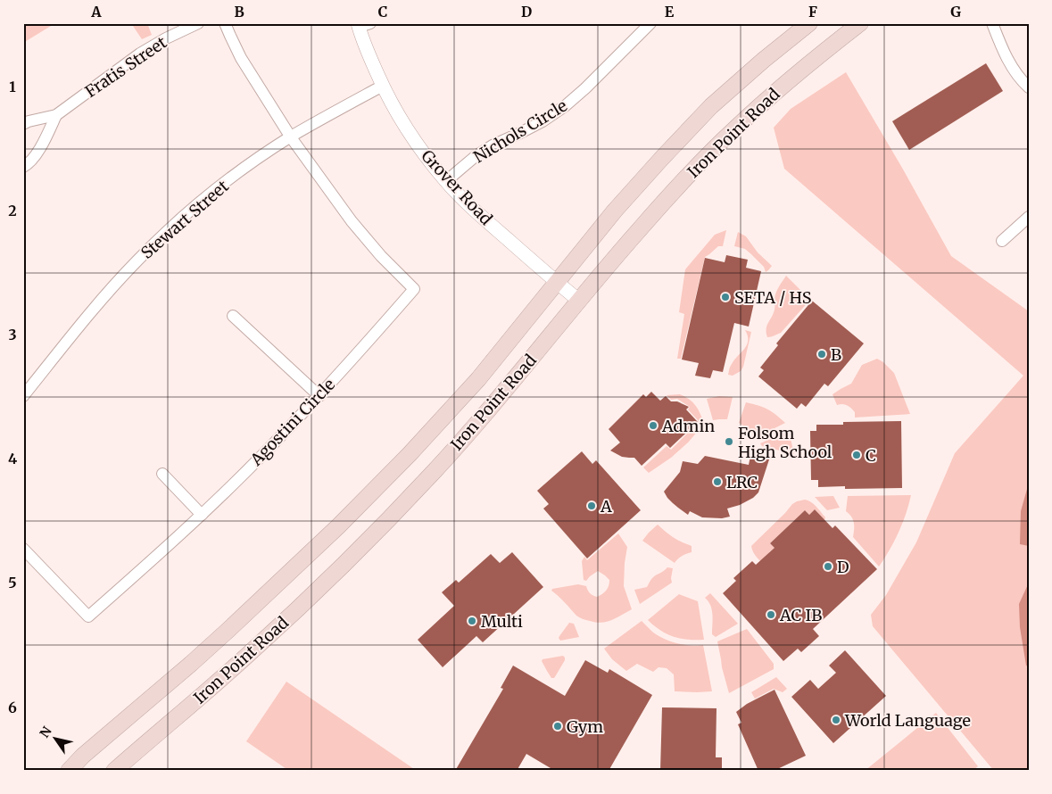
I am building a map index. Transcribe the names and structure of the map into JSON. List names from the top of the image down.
{
  "streets": {
    "main road": ["Iron Point Road"],
    "street": [
      "Fratis Street",
      "Nichols Circle",
      "Grover Road",
      "Stewart Street",
      "Agostini Circle"
    ]
  },
  "crossings": [
    ["Nichols Circle", "Grover Road"],
    ["Iron Point Road", "Grover Road"],
    ["Grover Road", "Stewart Street"],
    ["Stewart Street", "Agostini Circle"]
  ],
  "places": [
    "SETA / HS",
    "B",
    "Admin",
    "Folsom High School",
    "C",
    "LRC",
    "A",
    "D",
    "AC IB",
    "Multi",
    "World Language",
    "Gym"
  ],
  "north": "top left",
  "grid": {
    "columns": [
      "A",
      "B",
      "C",
      "D",
      "E",
      "F",
      "G"
    ],
    "rows": [
      "1",
      "2",
      "3",
      "4",
      "5",
      "6"
    ]
  }
}
